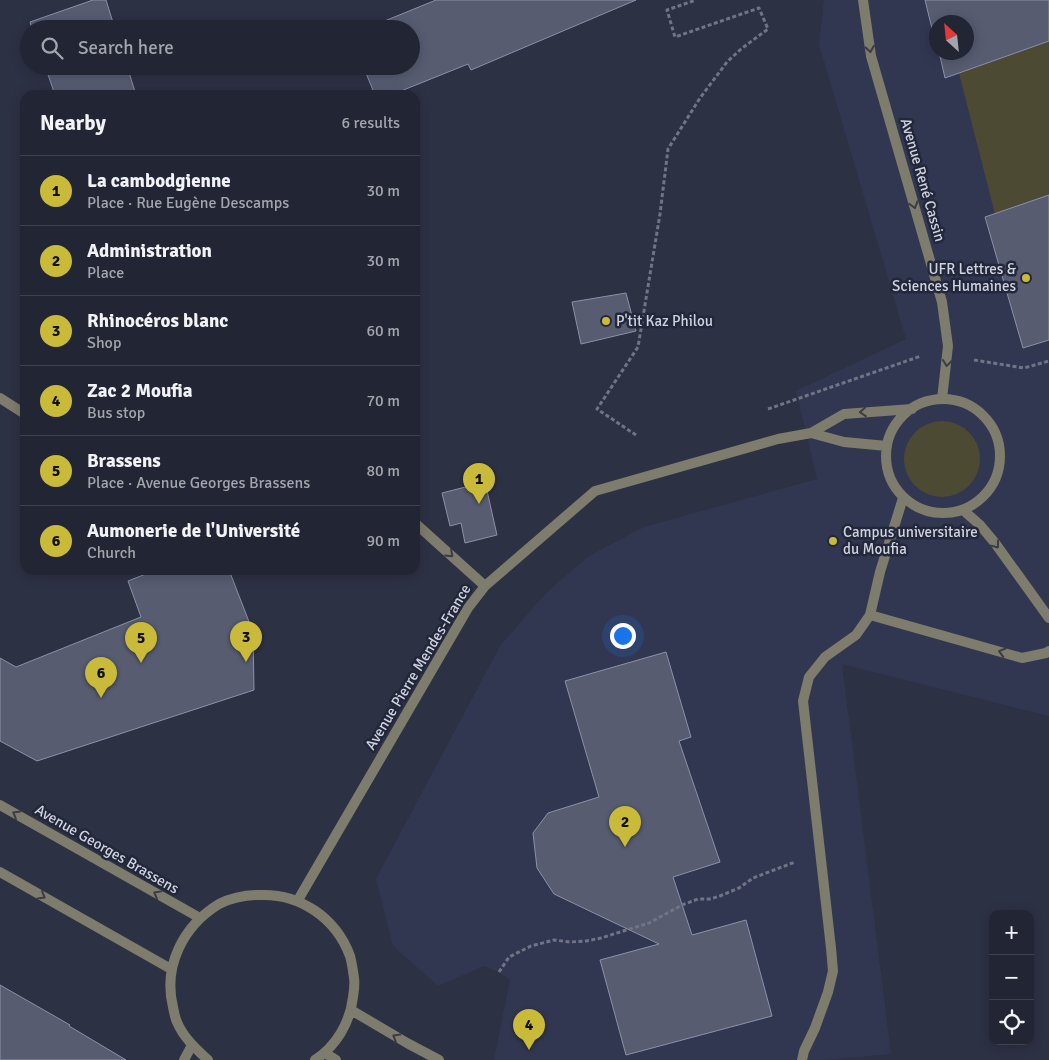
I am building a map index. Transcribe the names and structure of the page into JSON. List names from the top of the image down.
{
  "streets": {
    "street": ["Avenue René Cassin", "Avenue Pierre Mendes-France", "Avenue Georges Brassens"]
  },
  "crossings": [
    ["Avenue René Cassin", "Avenue Pierre Mendes-France"]
  ],
  "one_way": ["Avenue René Cassin"],
  "places": ["UFR Lettres & Sciences Humaines", "P'tit Kaz Philou", "Campus universitaire du Moufia"],
  "north": "top left",
  "page": {
    "search": "Search here",
    "heading": ["Nearby", "6 results"],
    "list": [
      {
        "mark": "1",
        "name": "La cambodgienne",
        "note": "Place · Rue Eugène Descamps",
        "value": "30 m"
      },
      {
        "mark": "2",
        "name": "Administration",
        "note": "Place",
        "value": "30 m"
      },
      {
        "mark": "3",
        "name": "Rhinocéros blanc",
        "note": "Shop",
        "value": "60 m"
      },
      {
        "mark": "4",
        "name": "Zac 2 Moufia",
        "note": "Bus stop",
        "value": "70 m"
      },
      {
        "mark": "5",
        "name": "Brassens",
        "note": "Place · Avenue Georges Brassens",
        "value": "80 m"
      },
      {
        "mark": "6",
        "name": "Aumonerie de l'Université",
        "note": "Church",
        "value": "90 m"
      }
    ],
    "pins": [
      "1",
      "3",
      "5",
      "6",
      "2",
      "4"
    ],
    "map_buttons": ["+", "−"]
  }
}
